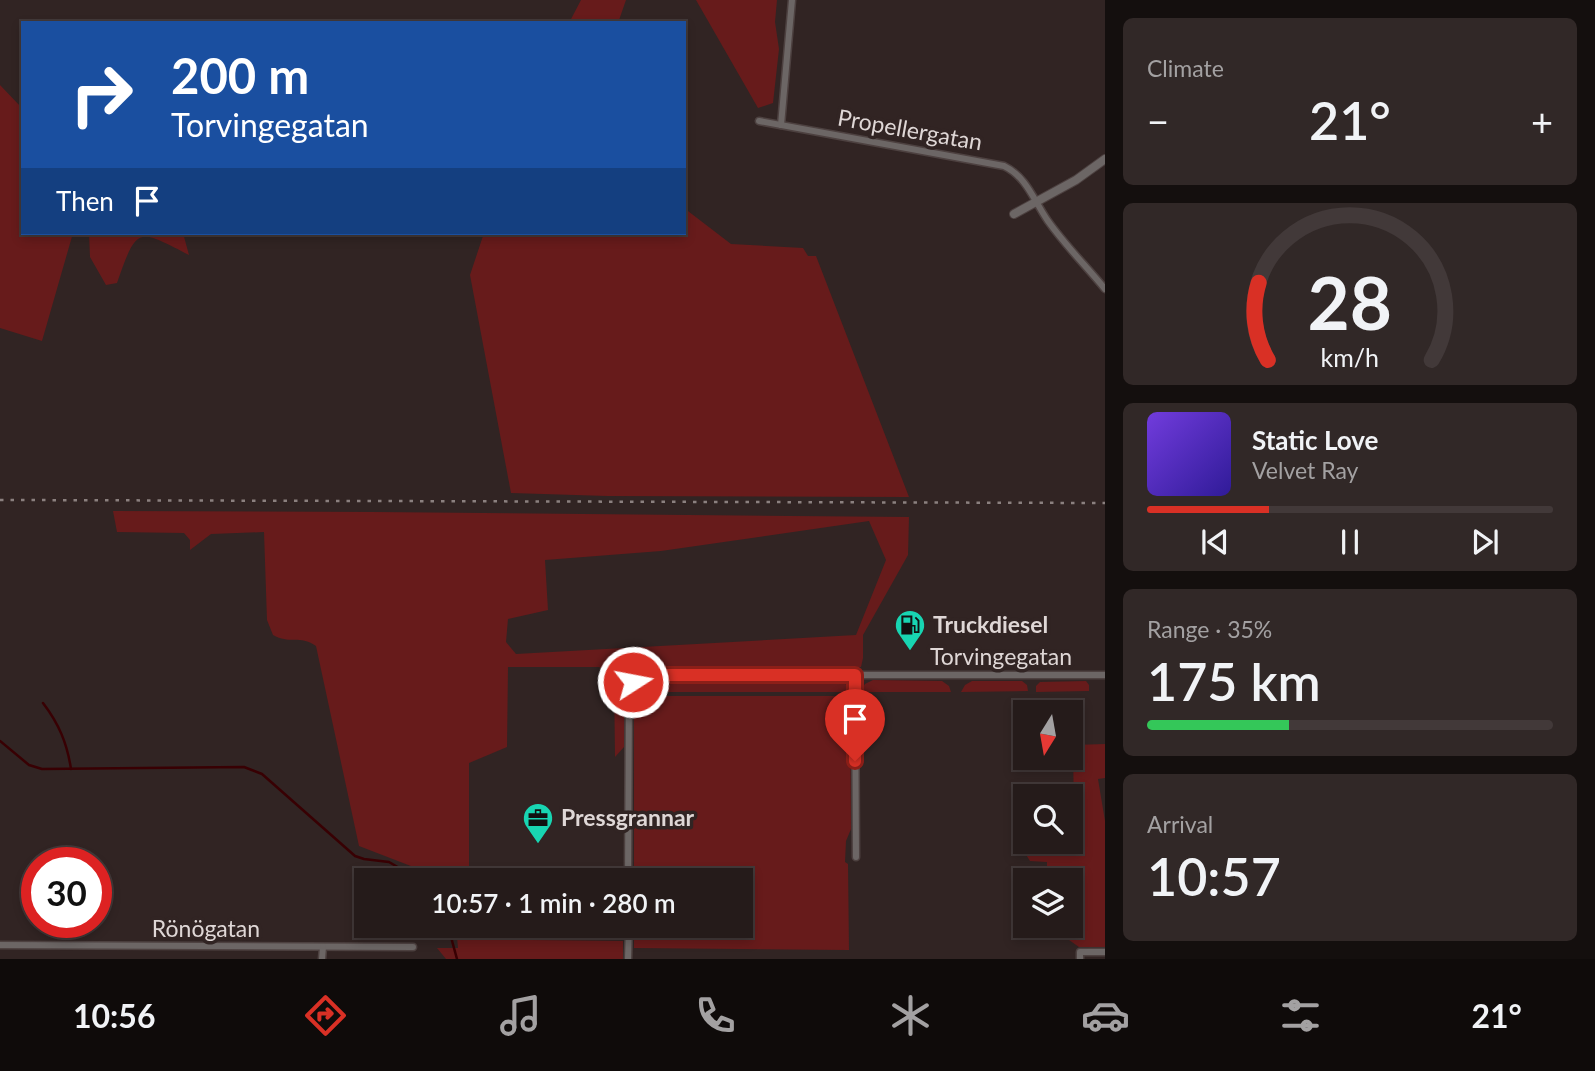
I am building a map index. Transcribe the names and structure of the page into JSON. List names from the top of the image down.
{
  "streets": {
    "street": ["Propellergatan", "Torvingegatan", "Rönögatan"]
  },
  "places": {
    "fuel station": ["Truckdiesel"],
    "office": ["Pressgrannar"]
  },
  "north": "bottom",
  "page": {
    "tile": [
      "Climate",
      ["Range · 35%", "175 km"],
      ["Arrival", "10:57"]
    ],
    "turn": ["200 m", "Torvingegatan"],
    "heat": ["−", "21°", "+"],
    "then": "Then",
    "song": ["Static Love", "Velvet Ray"],
    "limit": "30",
    "trip": "10:57 · 1 min · 280 m",
    "tabs": ["10:56", "21°"],
    "gauge": ["28", "km/h"]
  }
}
